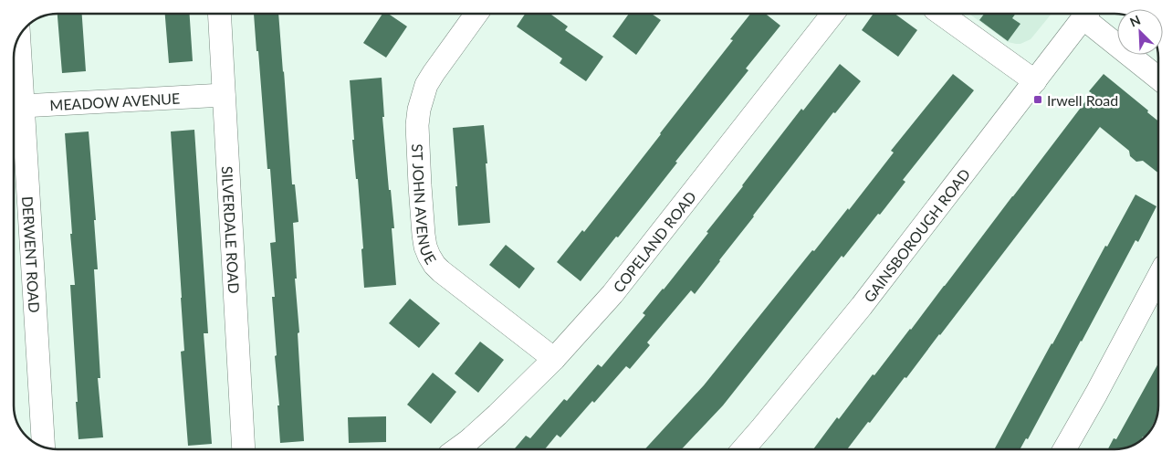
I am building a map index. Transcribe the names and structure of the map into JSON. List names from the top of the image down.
{
  "streets": {
    "street": [
      "MEADOW AVENUE",
      "ST JOHN AVENUE",
      "SILVERDALE ROAD",
      "GAINSBOROUGH ROAD",
      "COPELAND ROAD",
      "DERWENT ROAD"
    ]
  },
  "crossings": [
    ["MEADOW AVENUE", "SILVERDALE ROAD"],
    ["MEADOW AVENUE", "DERWENT ROAD"],
    ["ST JOHN AVENUE", "COPELAND ROAD"]
  ],
  "places": {
    "transit": ["Irwell Road"]
  },
  "north": "top left"
}
